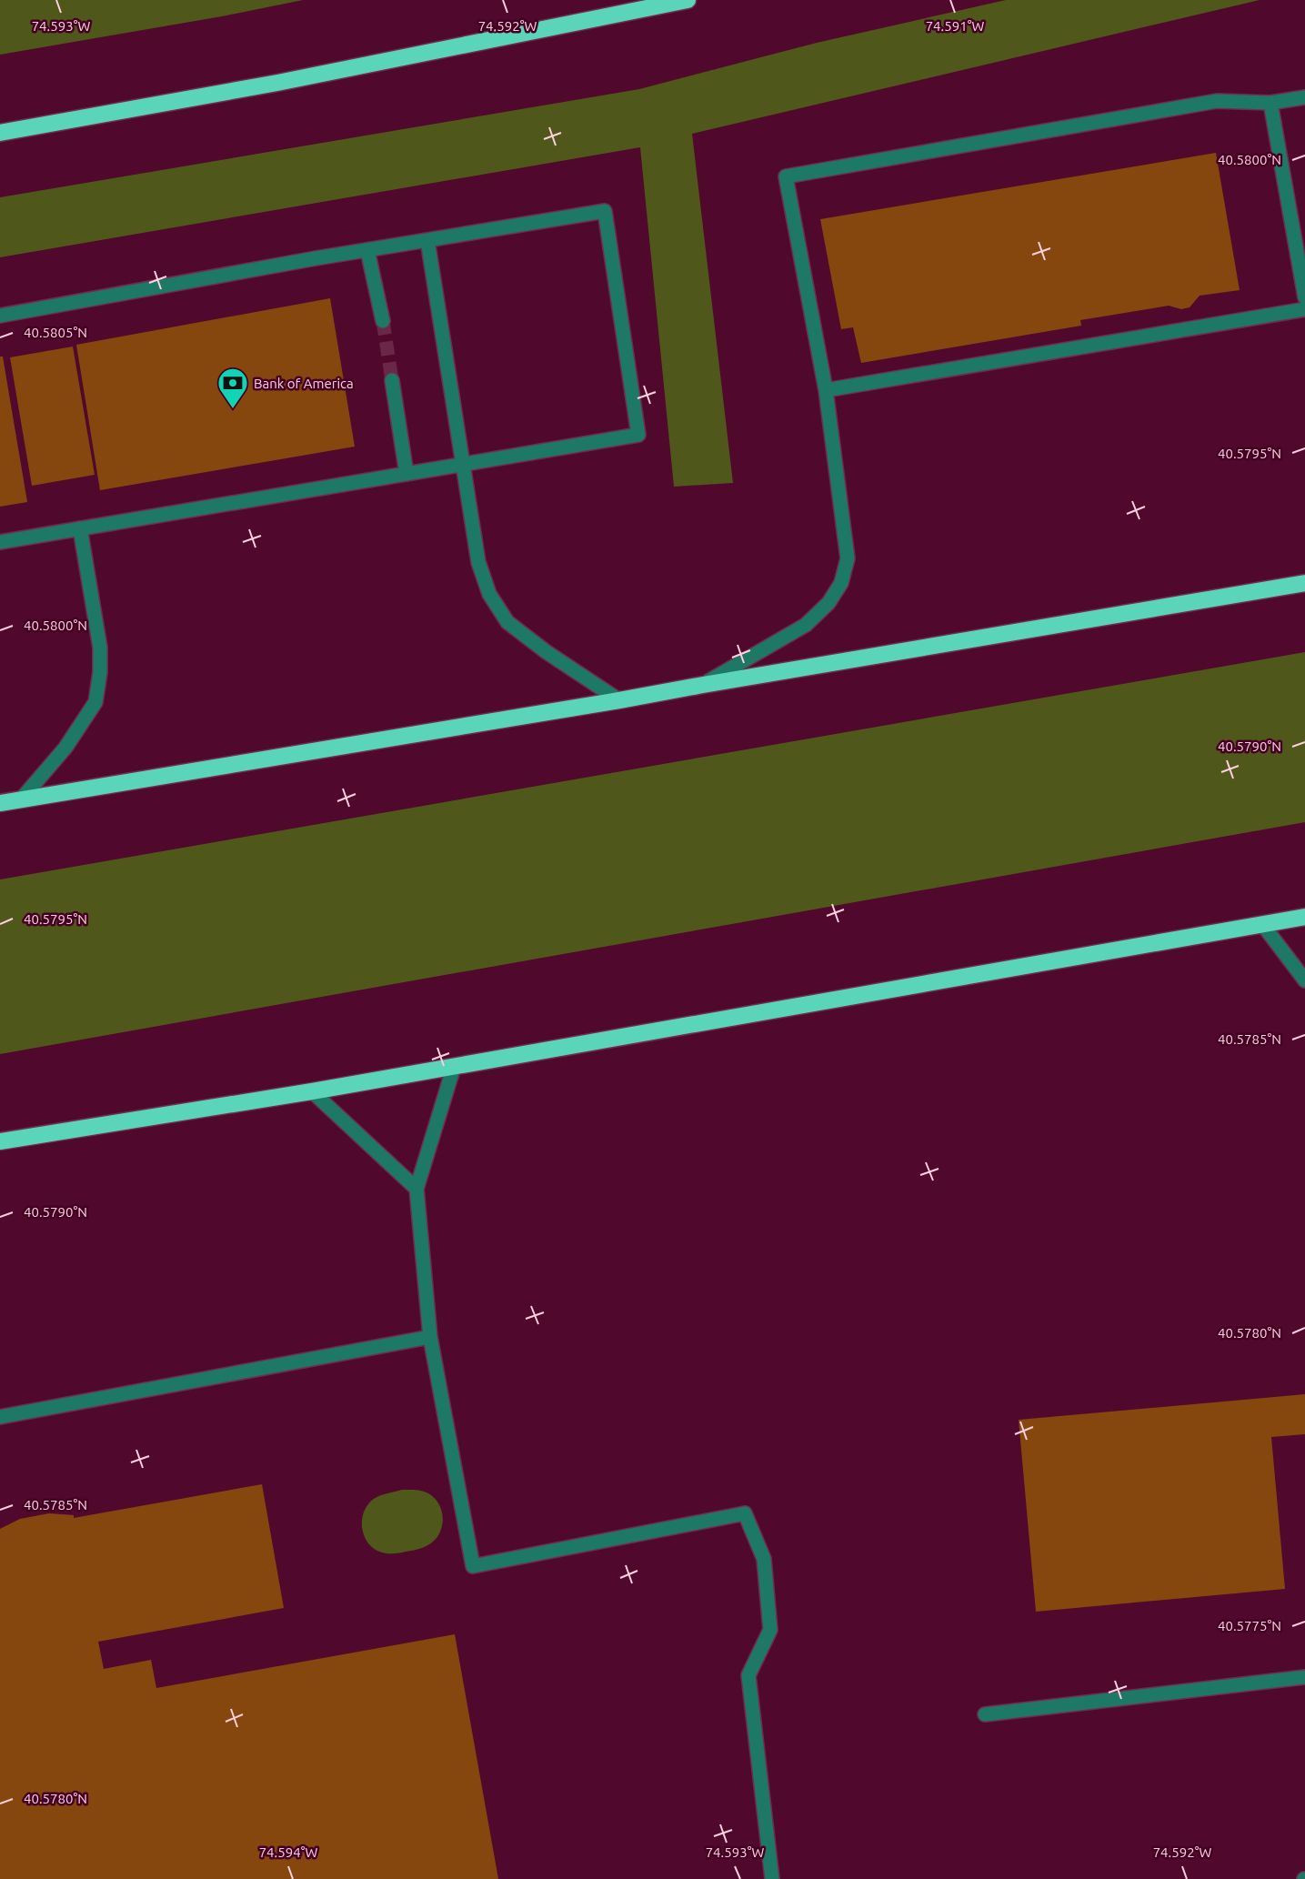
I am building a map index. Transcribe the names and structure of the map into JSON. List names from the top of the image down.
{
  "places": {
    "bank": ["Bank of America"]
  },
  "coordinates": [
    "74.593°W",
    "74.592°W",
    "74.591°W",
    "40.5800°N",
    "40.5805°N",
    "40.5795°N",
    "40.5790°N",
    "40.5785°N",
    "40.5780°N",
    "40.5775°N",
    "74.594°W"
  ]
}
